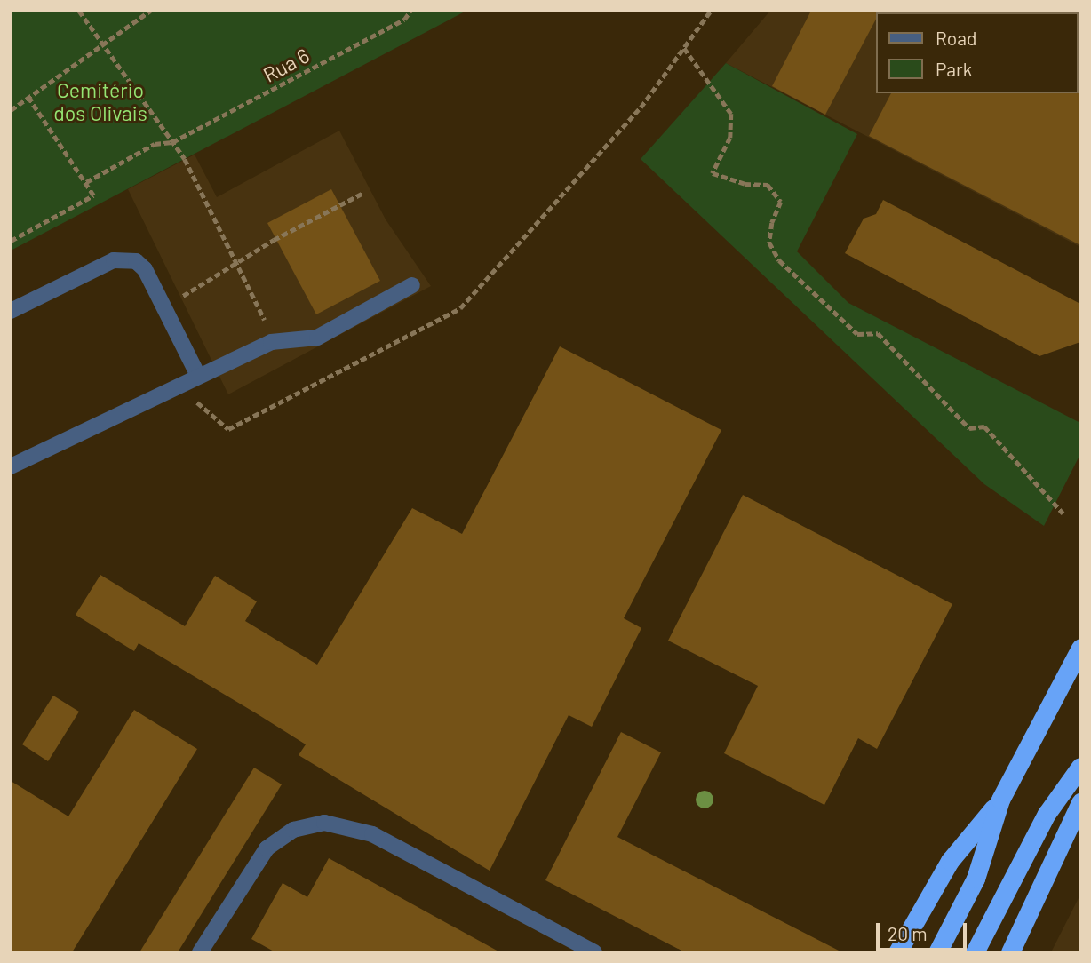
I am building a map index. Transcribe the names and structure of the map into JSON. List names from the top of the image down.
{
  "streets": {
    "path": ["Rua 6"]
  },
  "parks": ["Cemitério dos Olivais"],
  "legend": ["Road", "Park"],
  "scale_bar": "20 m"
}
